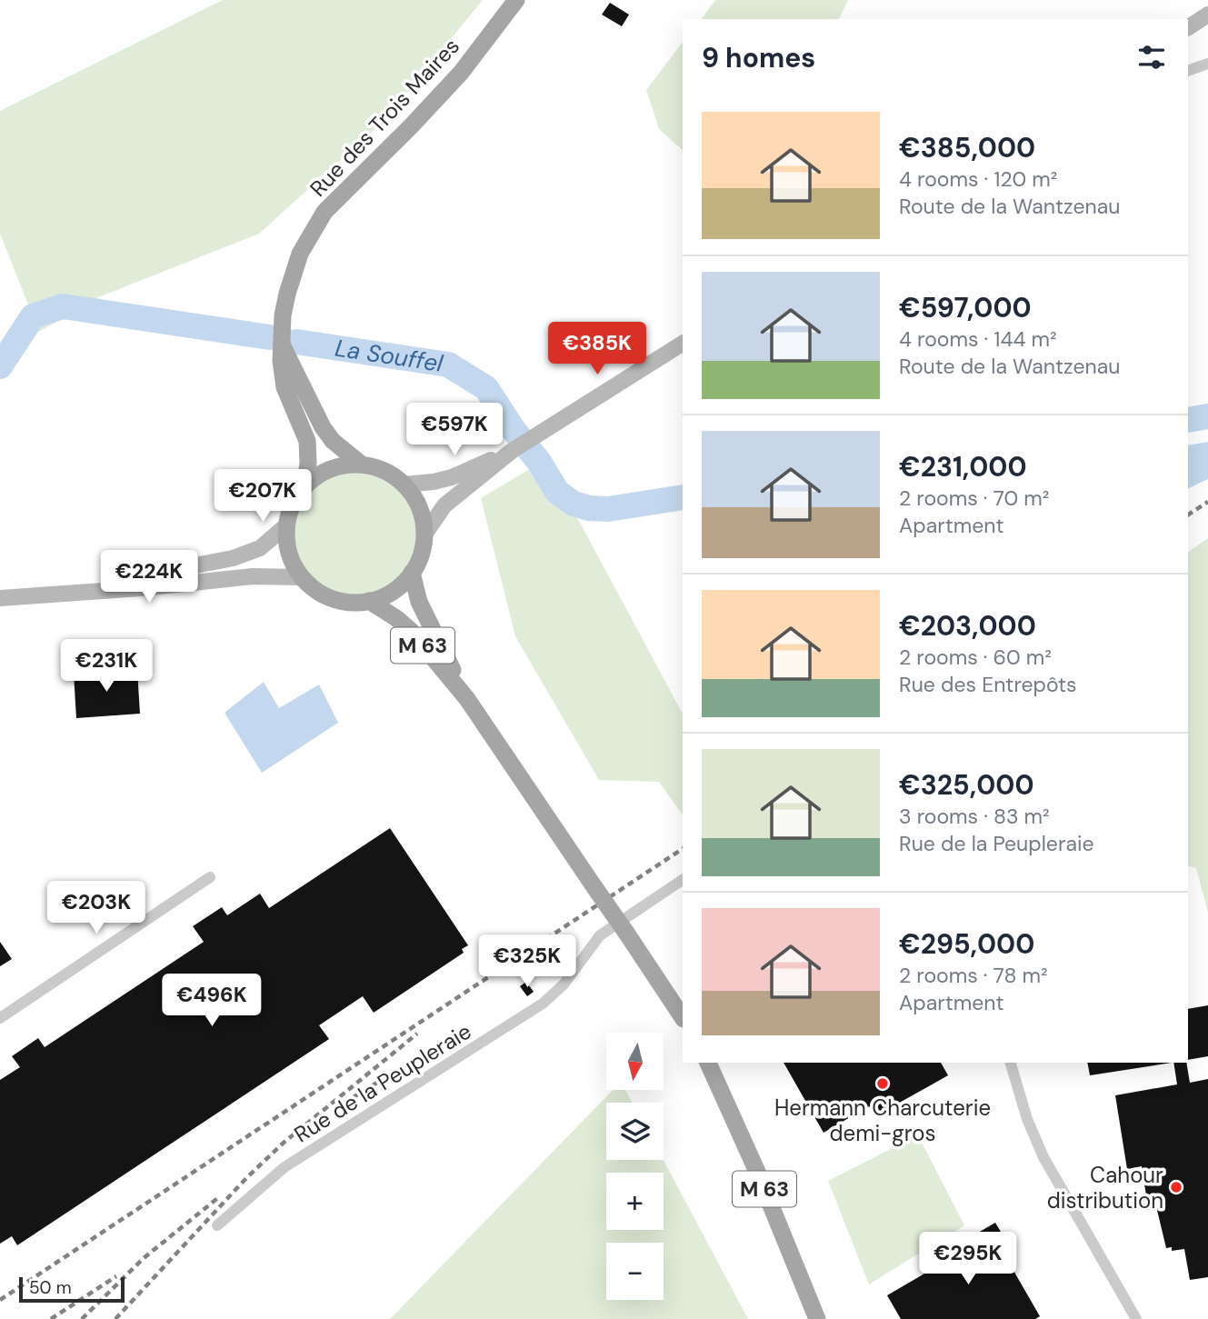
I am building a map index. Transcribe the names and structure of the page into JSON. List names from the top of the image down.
{
  "streets": {
    "main road": ["Rue des Trois Maires", "M 63"],
    "street": ["Rue de la Peupleraie"]
  },
  "crossings": [
    ["Rue des Trois Maires", "M 63"]
  ],
  "water": ["La Souffel"],
  "places": ["Hermann Charcuterie demi-gros", "Cahour distribution"],
  "scale_bar": "50 m",
  "north": "bottom",
  "page": {
    "heading": "9 homes",
    "list": [
      {
        "name": "€385,000",
        "note": "4 rooms · 120 m² · Route de la Wantzenau"
      },
      {
        "name": "€597,000",
        "note": "4 rooms · 144 m² · Route de la Wantzenau"
      },
      {
        "name": "€231,000",
        "note": "2 rooms · 70 m² · Apartment"
      },
      {
        "name": "€203,000",
        "note": "2 rooms · 60 m² · Rue des Entrepôts"
      },
      {
        "name": "€325,000",
        "note": "3 rooms · 83 m² · Rue de la Peupleraie"
      },
      {
        "name": "€295,000",
        "note": "2 rooms · 78 m² · Apartment"
      }
    ],
    "price": [
      "€385K",
      "€597K",
      "€207K",
      "€224K",
      "€231K",
      "€203K",
      "€325K",
      "€496K",
      "€295K"
    ],
    "map_buttons": ["+", "−"],
    "scale": "50 m"
  }
}
